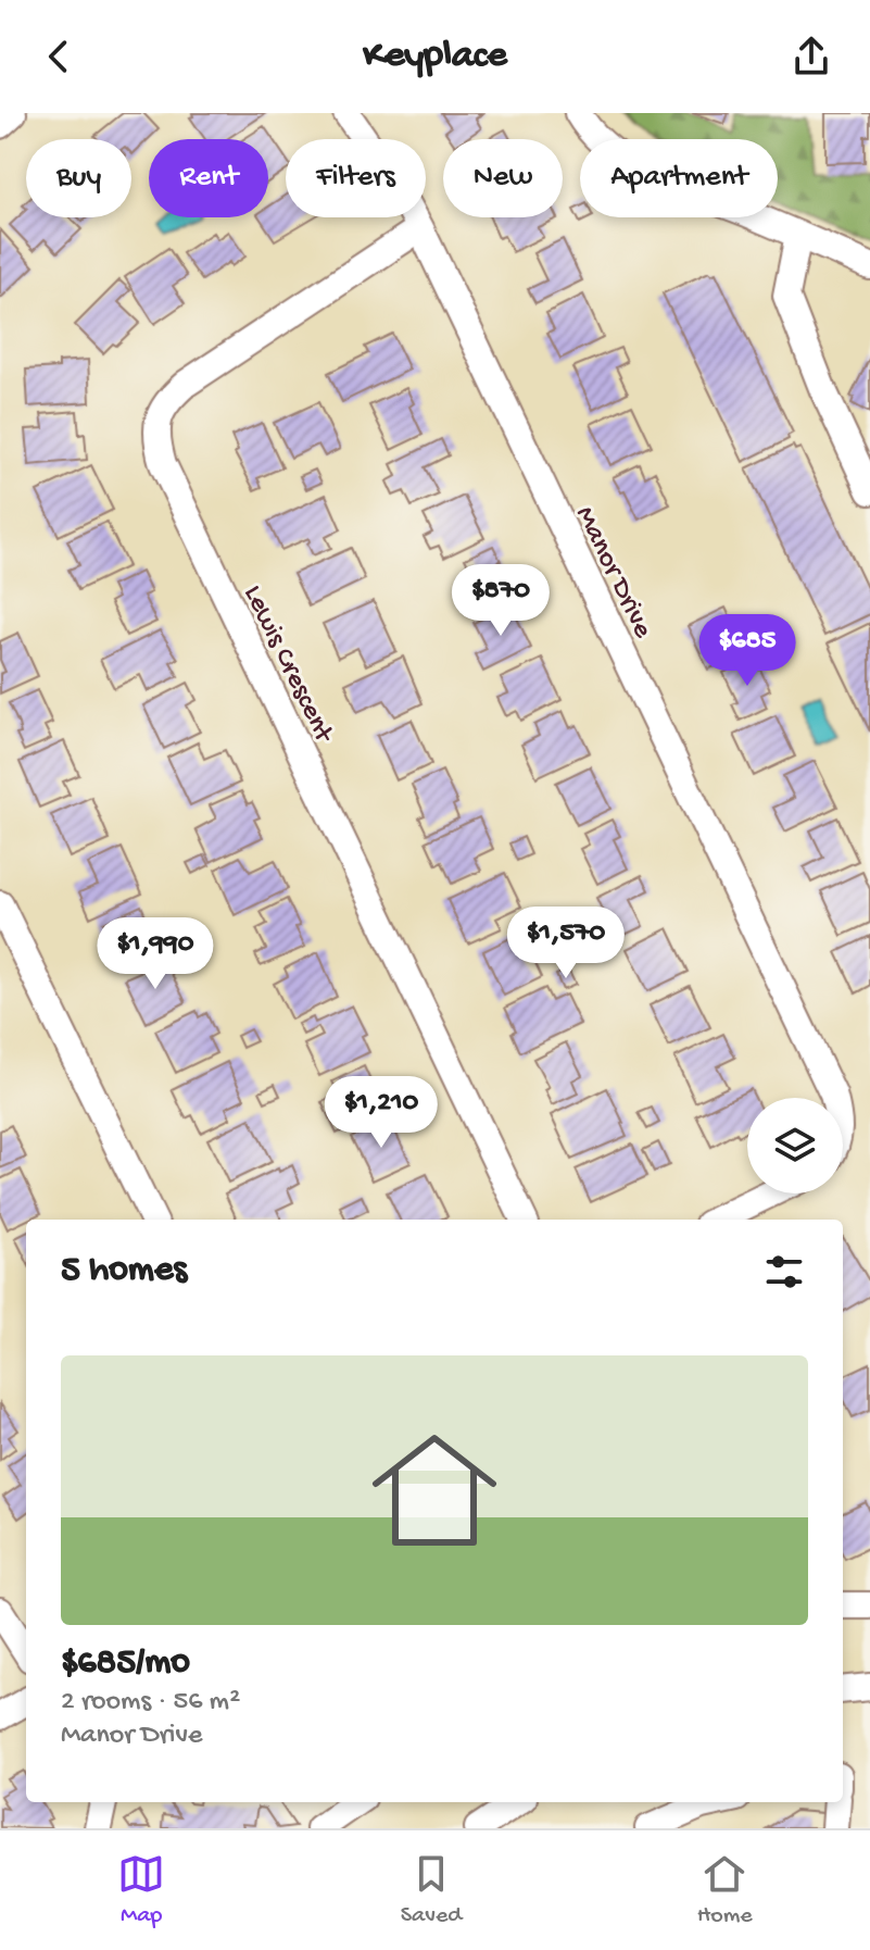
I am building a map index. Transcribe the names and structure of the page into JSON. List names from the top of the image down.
{
  "streets": {
    "street": ["Manor Drive", "Lewis Crescent"]
  },
  "crossings": [
    ["Manor Drive", "Lewis Crescent"]
  ],
  "page": {
    "header": "Keyplace",
    "chip": [
      "Buy",
      "Rent",
      "Filters",
      "New",
      "Apartment"
    ],
    "price": [
      "$870",
      "$685",
      "$1,570",
      "$1,990",
      "$1,210"
    ],
    "heading": "5 homes",
    "list": [
      {
        "name": "$685/mo",
        "note": "2 rooms · 56 m² · Manor Drive"
      }
    ],
    "tabs": ["Map", "Saved", "Home"]
  }
}
